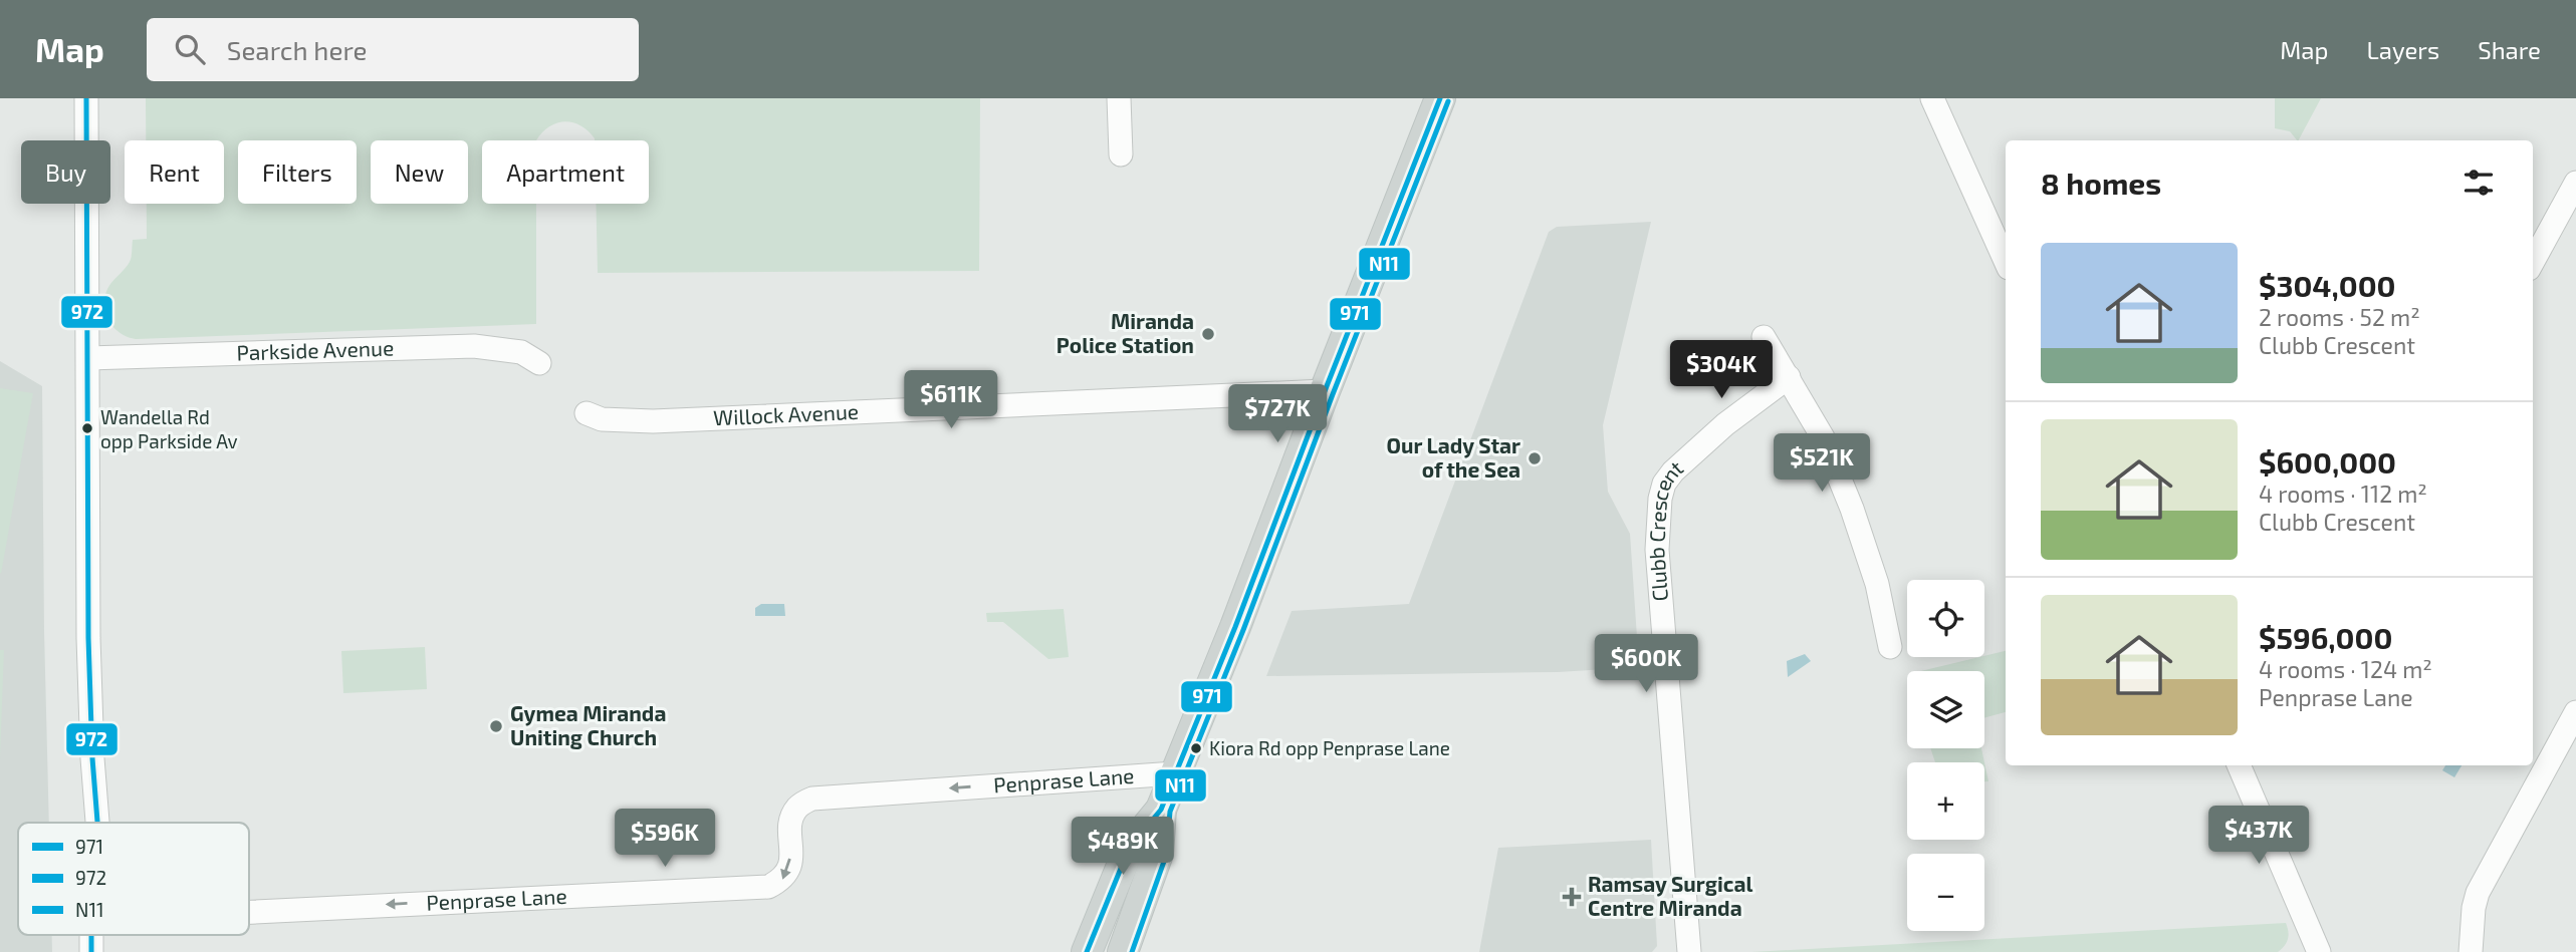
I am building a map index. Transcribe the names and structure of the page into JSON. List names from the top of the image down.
{
  "streets": {
    "street": [
      "Parkside Avenue",
      "Willock Avenue",
      "Clubb Crescent",
      "Penprase Lane"
    ]
  },
  "one_way": ["Penprase Lane"],
  "places": {
    "other": [
      "Miranda Police Station",
      "Wandella Rd opp Parkside Av",
      "Our Lady Star of the Sea",
      "Gymea Miranda Uniting Church",
      "Kiora Rd opp Penprase Lane"
    ],
    "health": ["Ramsay Surgical Centre Miranda"]
  },
  "lines": ["transit line 971", "transit line 972", "transit line N11"],
  "legend": ["971", "972", "N11"],
  "page": {
    "header": "Map",
    "search": "Search here",
    "nav": ["Map", "Layers", "Share"],
    "chip": [
      "Buy",
      "Rent",
      "Filters",
      "New",
      "Apartment"
    ],
    "heading": "8 homes",
    "list": [
      {
        "name": "$304,000",
        "note": "2 rooms · 52 m² · Clubb Crescent"
      },
      {
        "name": "$600,000",
        "note": "4 rooms · 112 m² · Clubb Crescent"
      },
      {
        "name": "$596,000",
        "note": "4 rooms · 124 m² · Penprase Lane"
      }
    ],
    "price": [
      "$304K",
      "$611K",
      "$727K",
      "$521K",
      "$600K",
      "$437K",
      "$596K",
      "$489K"
    ],
    "map_buttons": ["+", "−"]
  }
}
